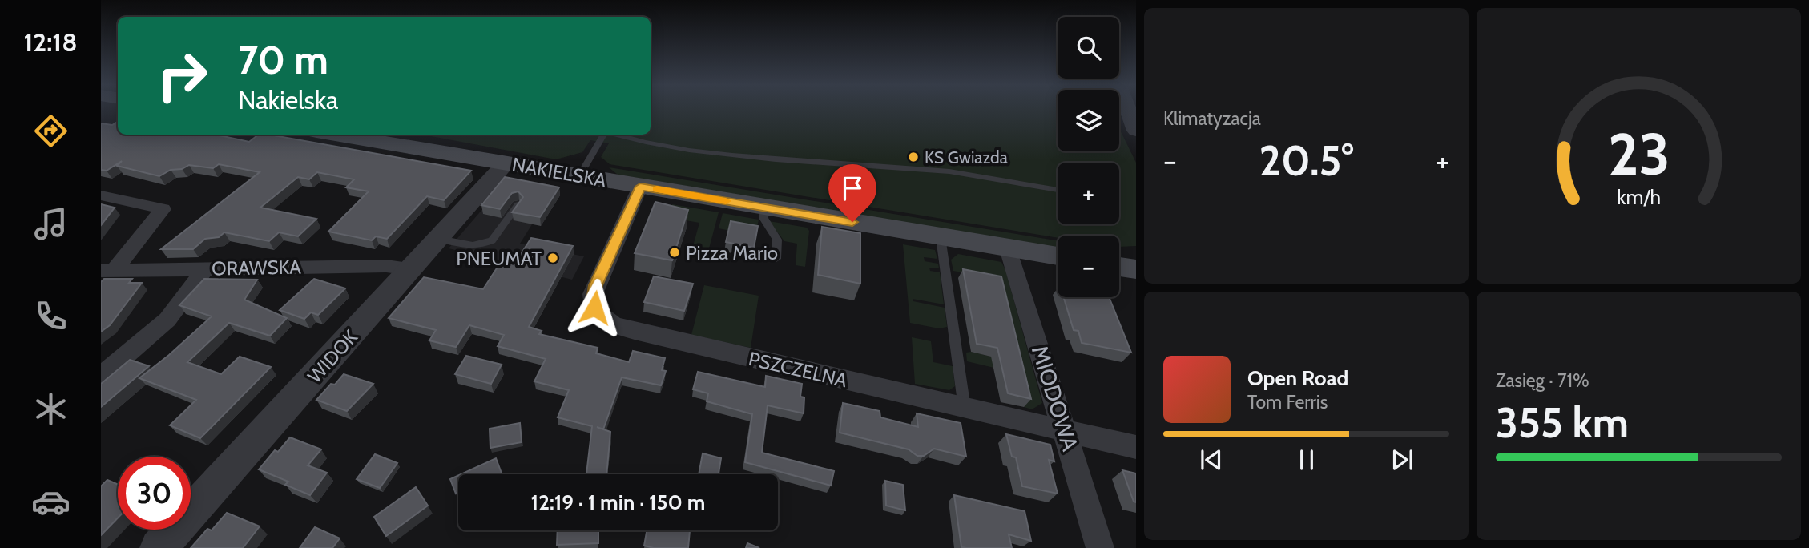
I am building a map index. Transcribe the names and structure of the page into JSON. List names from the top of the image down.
{
  "streets": {
    "main road": ["NAKIELSKA"],
    "street": [
      "ORAWSKA",
      "WIDOK",
      "PSZCZELNA",
      "MIODOWA"
    ]
  },
  "crossings": [
    ["NAKIELSKA", "WIDOK"],
    ["NAKIELSKA", "PSZCZELNA"],
    ["NAKIELSKA", "MIODOWA"],
    ["ORAWSKA", "WIDOK"],
    ["PSZCZELNA", "MIODOWA"]
  ],
  "places": ["KS Gwiazda", "Pizza Mario", "PNEUMAT"],
  "page": {
    "tabs": "12:18",
    "tile": [
      "Klimatyzacja",
      ["Zasięg · 71%", "355 km"]
    ],
    "map_buttons": ["+", "−"],
    "turn": ["70 m", "Nakielska"],
    "heat": ["−", "20.5°", "+"],
    "song": ["Open Road", "Tom Ferris"],
    "limit": "30",
    "trip": "12:19 · 1 min · 150 m",
    "gauge": ["23", "km/h"]
  }
}
